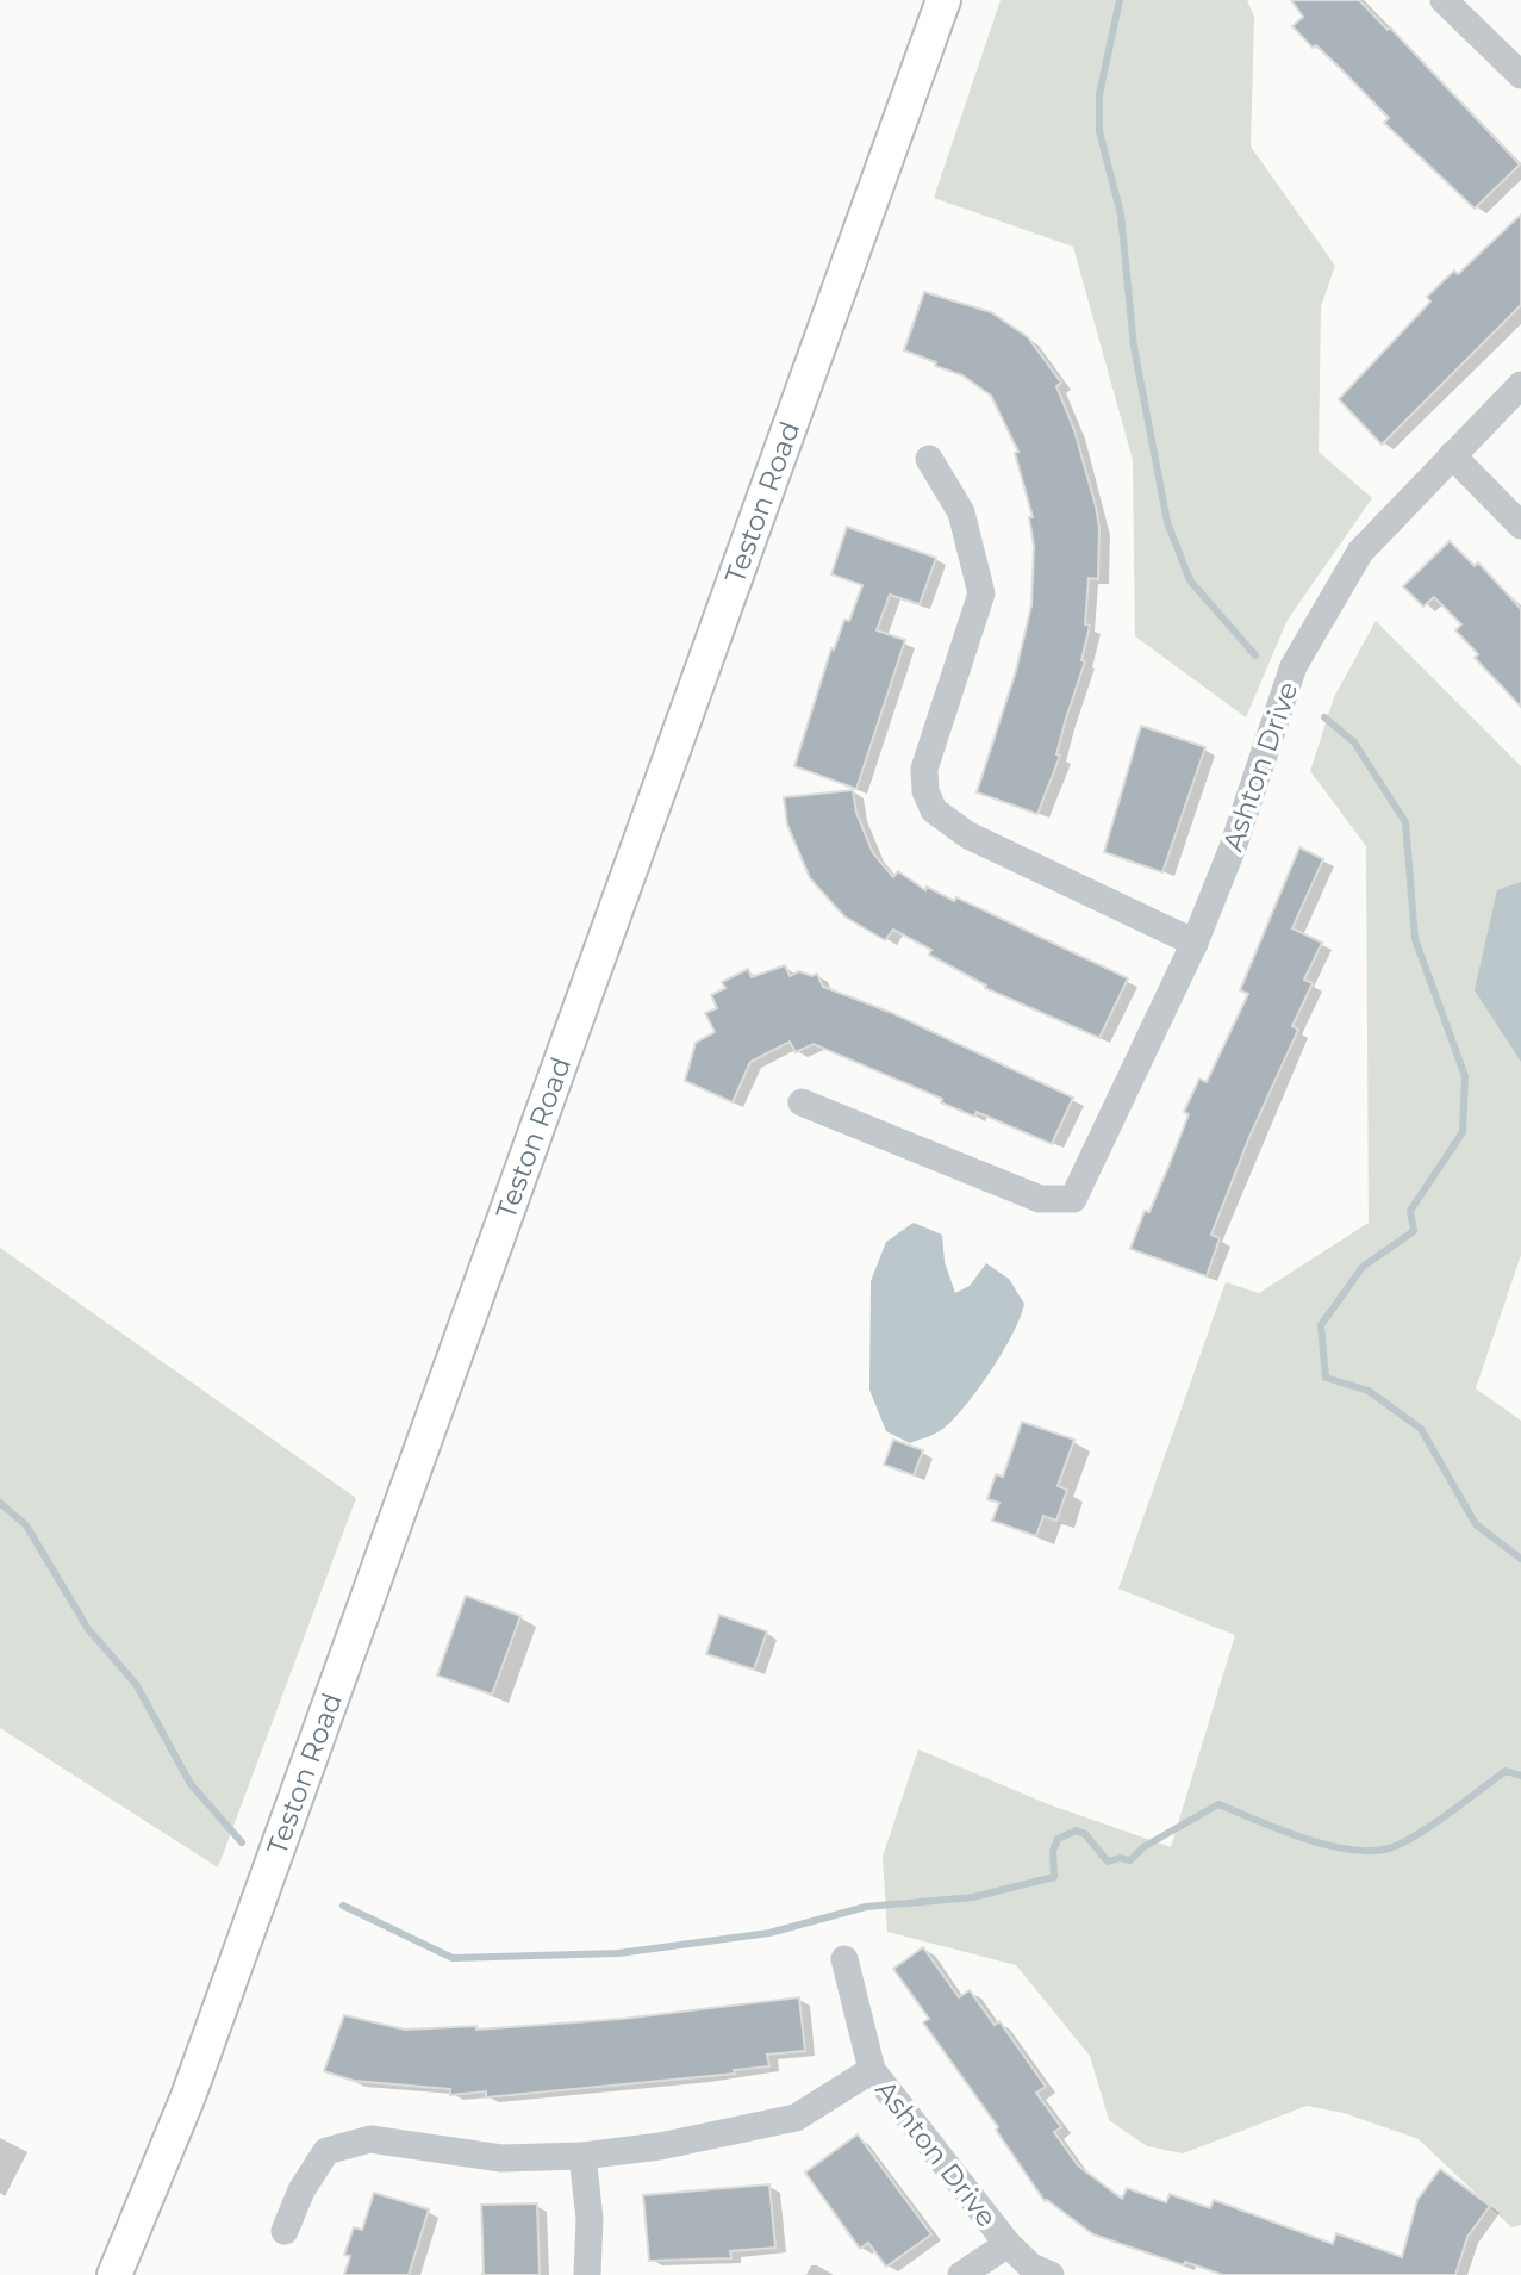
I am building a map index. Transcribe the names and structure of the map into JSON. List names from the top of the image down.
{
  "streets": {
    "main road": ["Teston Road"],
    "street": ["Ashton Drive"]
  }
}
